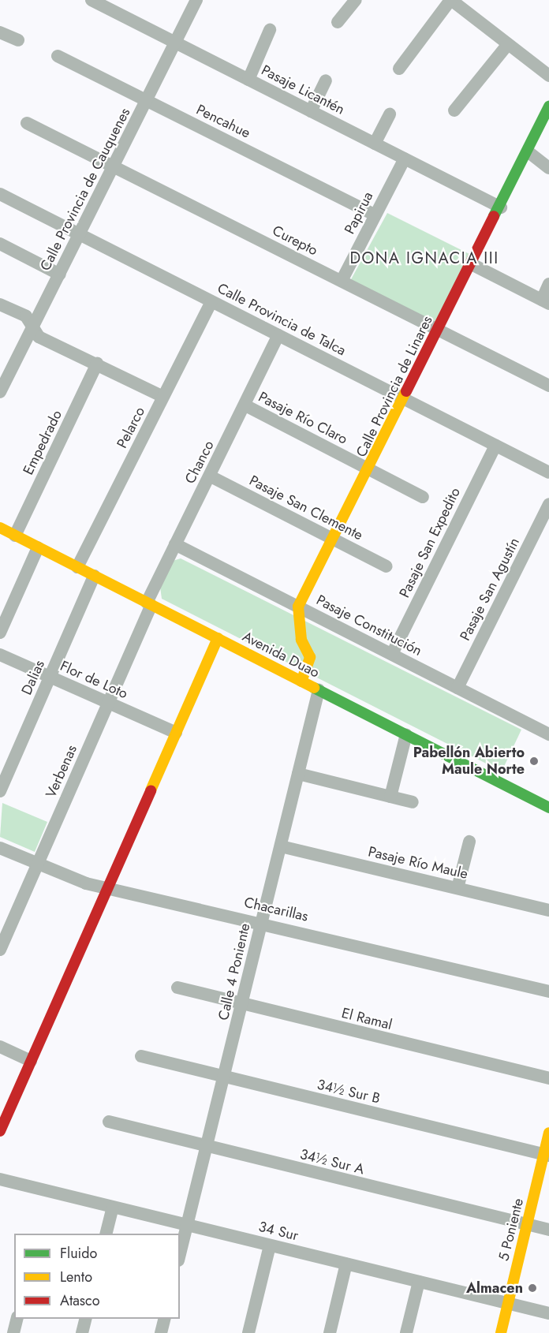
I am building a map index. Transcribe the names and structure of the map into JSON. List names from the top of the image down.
{
  "streets": {
    "street": [
      "Pasaje Licantén",
      "Pencahue",
      "Calle Provincia de Cauquenes",
      "Papirua",
      "Curepto",
      "Calle Provincia de Talca",
      "Calle Provincia de Linares",
      "Pasaje Río Claro",
      "Pelarco",
      "Empedrado",
      "Chanco",
      "Pasaje San Clemente",
      "Pasaje San Expedito",
      "Pasaje San Agustín",
      "Pasaje Constitución",
      "Avenida Duao",
      "Dalias",
      "Flor de Loto",
      "Verbenas",
      "Pasaje Río Maule",
      "Chacarillas",
      "Calle 4 Poniente",
      "El Ramal",
      "34½ Sur B",
      "34½ Sur A",
      "5 Poniente",
      "34 Sur"
    ]
  },
  "crossings": [
    ["Pasaje Licantén", "Calle Provincia de Cauquenes"],
    ["Pasaje Licantén", "Papirua"],
    ["Pasaje Licantén", "Calle Provincia de Linares"],
    ["Pencahue", "Calle Provincia de Cauquenes"],
    ["Pencahue", "Papirua"],
    ["Calle Provincia de Cauquenes", "Curepto"],
    ["Calle Provincia de Cauquenes", "Calle Provincia de Talca"],
    ["Papirua", "Curepto"],
    ["Curepto", "Calle Provincia de Linares"],
    ["Calle Provincia de Talca", "Calle Provincia de Linares"],
    ["Calle Provincia de Talca", "Pelarco"],
    ["Calle Provincia de Talca", "Chanco"],
    ["Calle Provincia de Talca", "Pasaje San Expedito"],
    ["Calle Provincia de Linares", "Pasaje Río Claro"],
    ["Calle Provincia de Linares", "Pasaje San Clemente"],
    ["Calle Provincia de Linares", "Pasaje Constitución"],
    ["Pasaje Río Claro", "Chanco"],
    ["Pelarco", "Avenida Duao"],
    ["Empedrado", "Avenida Duao"],
    ["Chanco", "Pasaje San Clemente"],
    ["Chanco", "Pasaje Constitución"],
    ["Chanco", "Avenida Duao"],
    ["Chanco", "Verbenas"],
    ["Pasaje San Expedito", "Pasaje Constitución"],
    ["Pasaje San Agustín", "Pasaje Constitución"],
    ["Avenida Duao", "Dalias"],
    ["Avenida Duao", "Verbenas"],
    ["Avenida Duao", "Calle 4 Poniente"],
    ["Dalias", "Flor de Loto"],
    ["Flor de Loto", "Verbenas"],
    ["Verbenas", "Chacarillas"],
    ["Pasaje Río Maule", "Calle 4 Poniente"],
    ["Chacarillas", "Calle 4 Poniente"],
    ["Calle 4 Poniente", "El Ramal"],
    ["Calle 4 Poniente", "34½ Sur B"],
    ["Calle 4 Poniente", "34½ Sur A"],
    ["Calle 4 Poniente", "34 Sur"],
    ["34½ Sur B", "5 Poniente"],
    ["34½ Sur A", "5 Poniente"],
    ["5 Poniente", "34 Sur"]
  ],
  "districts": ["DONA IGNACIA III"],
  "places": ["Pabellón Abierto Maule Norte", "Almacen"],
  "legend": ["Fluido", "Lento", "Atasco"]
}
